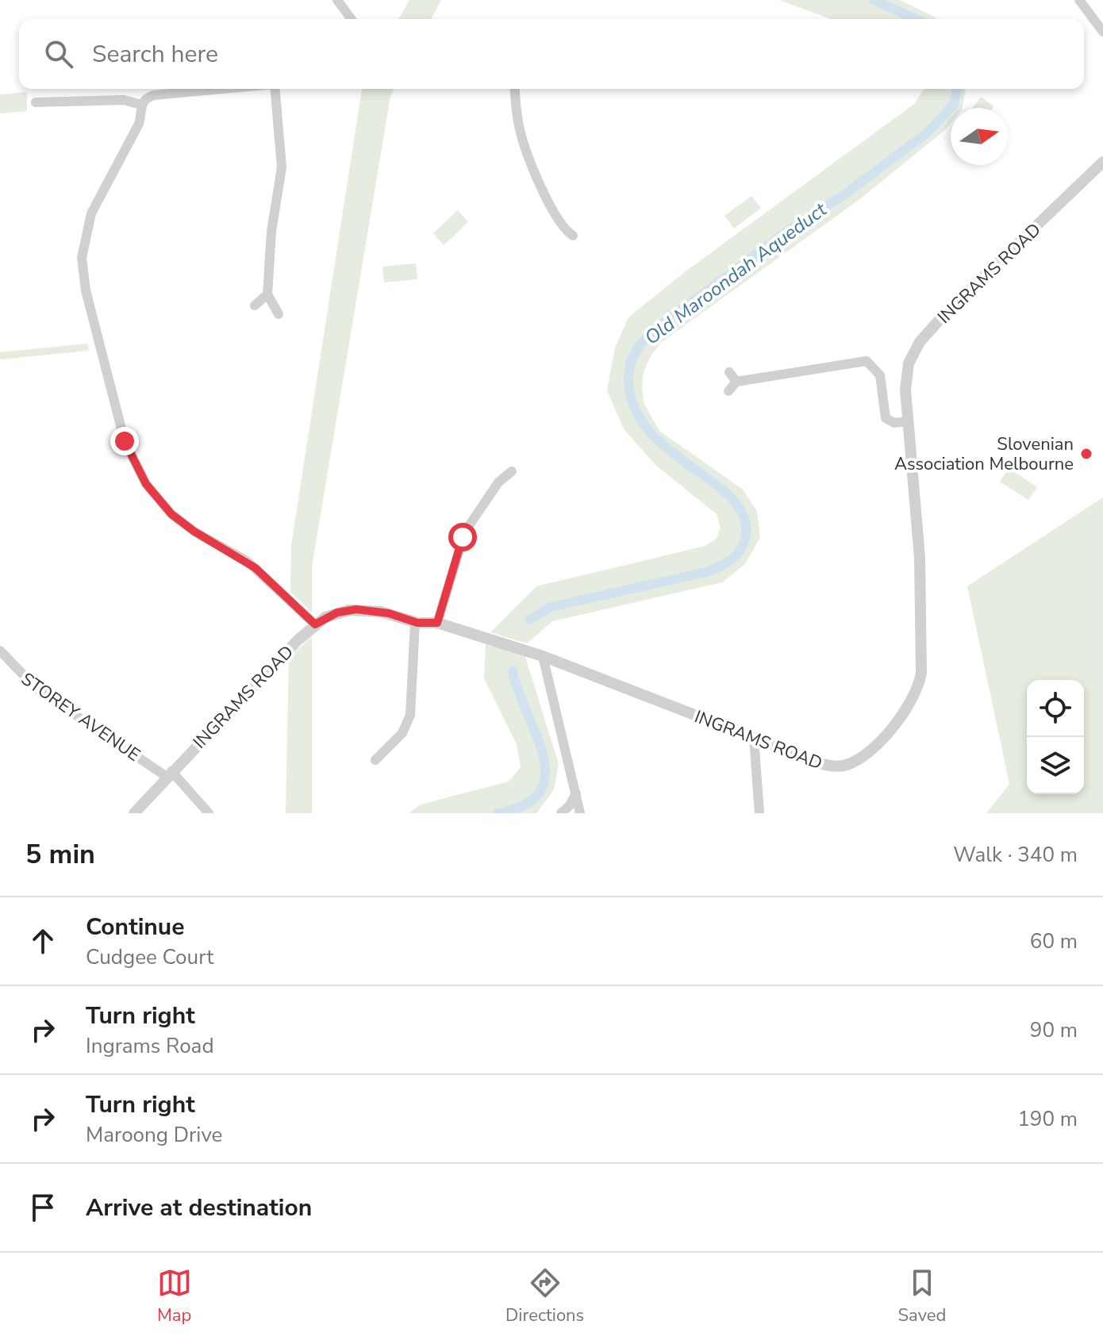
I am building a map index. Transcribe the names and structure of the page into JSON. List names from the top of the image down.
{
  "streets": {
    "street": ["INGRAMS ROAD", "STOREY AVENUE"]
  },
  "crossings": [
    ["INGRAMS ROAD", "STOREY AVENUE"]
  ],
  "water": ["Old Maroondah Aqueduct"],
  "places": ["Slovenian Association Melbourne"],
  "north": "right",
  "page": {
    "search": "Search here",
    "heading": ["5 min", "Walk · 340 m"],
    "list": [
      ["Continue", "Cudgee Court", "60 m"],
      ["Turn right", "Ingrams Road", "90 m"],
      ["Turn right", "Maroong Drive", "190 m"],
      "Arrive at destination"
    ],
    "nav": ["Map", "Directions", "Saved"]
  }
}
